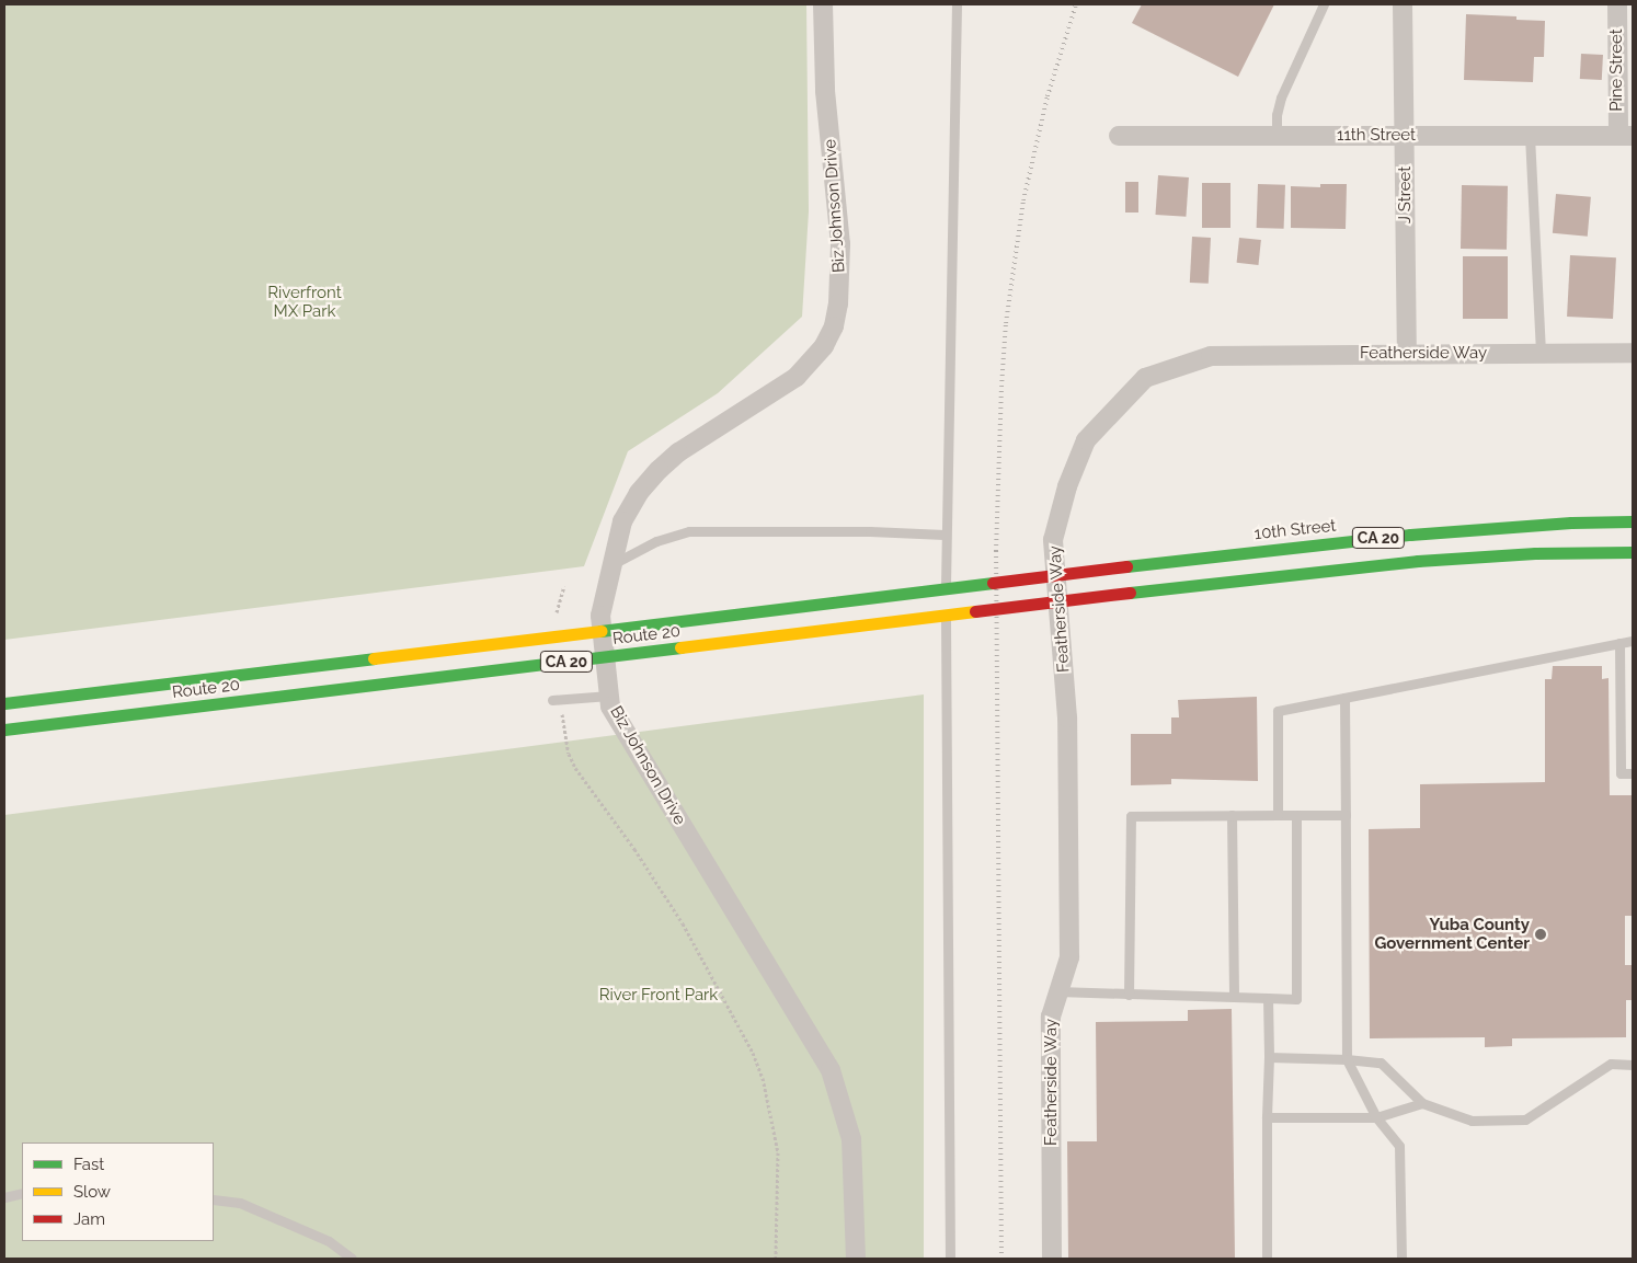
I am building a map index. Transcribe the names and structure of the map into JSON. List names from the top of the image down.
{
  "streets": {
    "highway": ["10th Street", "CA 20", "Route 20"],
    "street": [
      "Pine Street",
      "11th Street",
      "J Street",
      "Biz Johnson Drive",
      "Featherside Way"
    ]
  },
  "crossings": [
    ["Pine Street", "11th Street"],
    ["11th Street", "J Street"],
    ["J Street", "Featherside Way"],
    ["10th Street", "Route 20"]
  ],
  "parks": ["Riverfront MX Park", "River Front Park"],
  "places": ["Yuba County Government Center"],
  "legend": ["Fast", "Slow", "Jam"]
}
